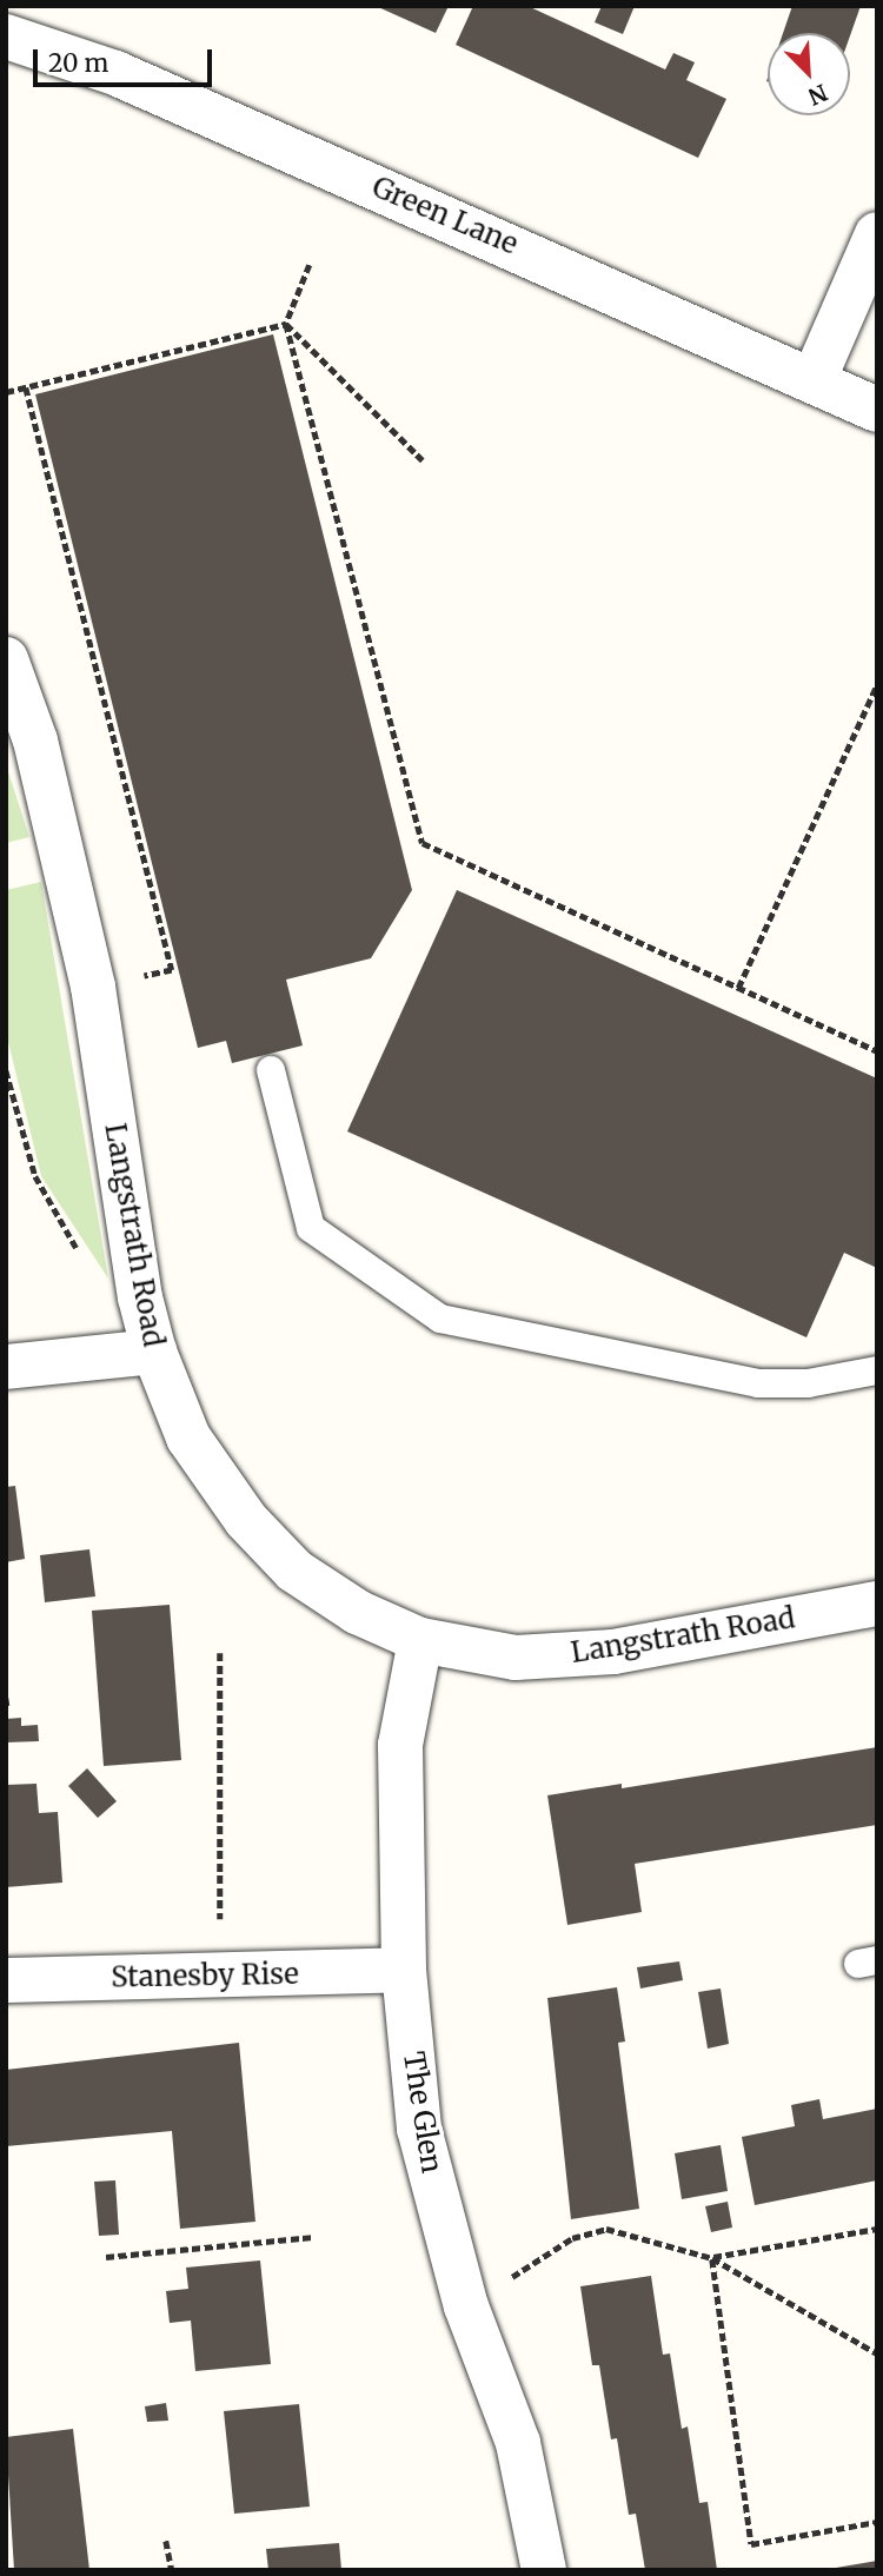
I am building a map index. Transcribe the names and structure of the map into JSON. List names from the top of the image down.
{
  "streets": {
    "street": [
      "Green Lane",
      "Langstrath Road",
      "Stanesby Rise",
      "The Glen"
    ]
  },
  "crossings": [
    ["Langstrath Road", "The Glen"],
    ["Stanesby Rise", "The Glen"]
  ],
  "scale_bar": "20 m",
  "north": "bottom right"
}
